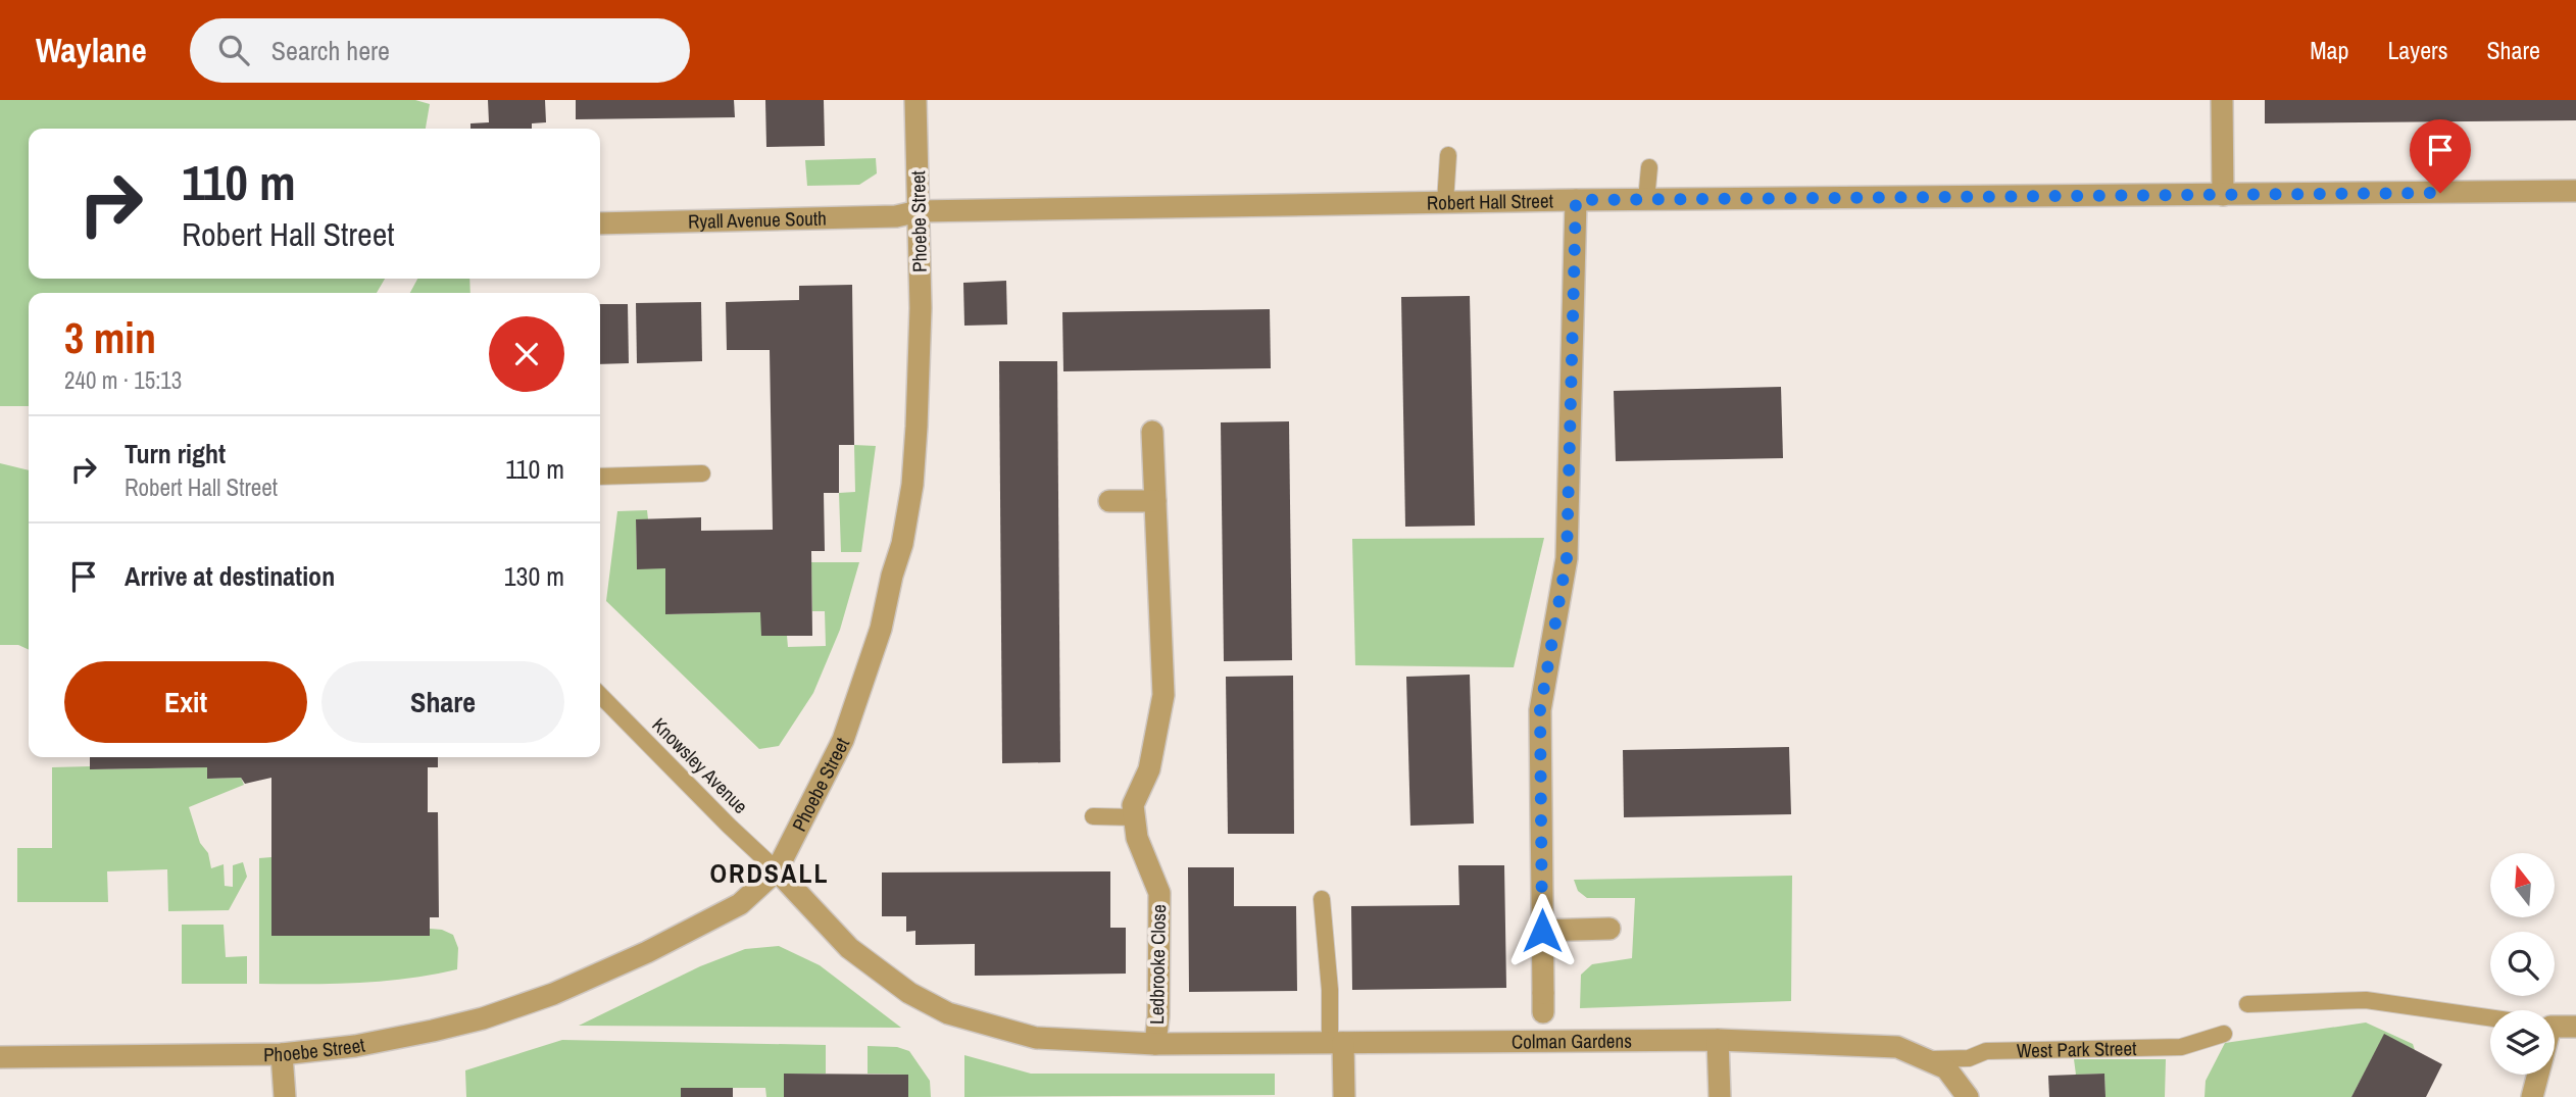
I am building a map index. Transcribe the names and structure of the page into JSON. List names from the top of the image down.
{
  "streets": {
    "street": [
      "Robert Hall Street",
      "Ryall Avenue South",
      "Phoebe Street",
      "Ledbrooke Close",
      "Colman Gardens"
    ],
    "lane": ["Knowsley Avenue", "West Park Street"]
  },
  "crossings": [
    ["Robert Hall Street", "Ryall Avenue South"],
    ["Robert Hall Street", "Phoebe Street"],
    ["Ryall Avenue South", "Phoebe Street"],
    ["Phoebe Street", "Knowsley Avenue"],
    ["Phoebe Street", "Ledbrooke Close"],
    ["Knowsley Avenue", "Ledbrooke Close"],
    ["Ledbrooke Close", "Colman Gardens"],
    ["Colman Gardens", "West Park Street"]
  ],
  "districts": ["ORDSALL"],
  "north": "top",
  "page": {
    "header": "Waylane",
    "search": "Search here",
    "nav": ["Map", "Layers", "Share"],
    "turn": ["110 m", "Robert Hall Street"],
    "heading": ["3 min", "240 m · 15:13"],
    "list": [
      {
        "name": "Turn right",
        "note": "Robert Hall Street",
        "value": "110 m"
      },
      {
        "name": "Arrive at destination",
        "value": "130 m"
      }
    ],
    "buttons": ["Exit", "Share"]
  }
}
